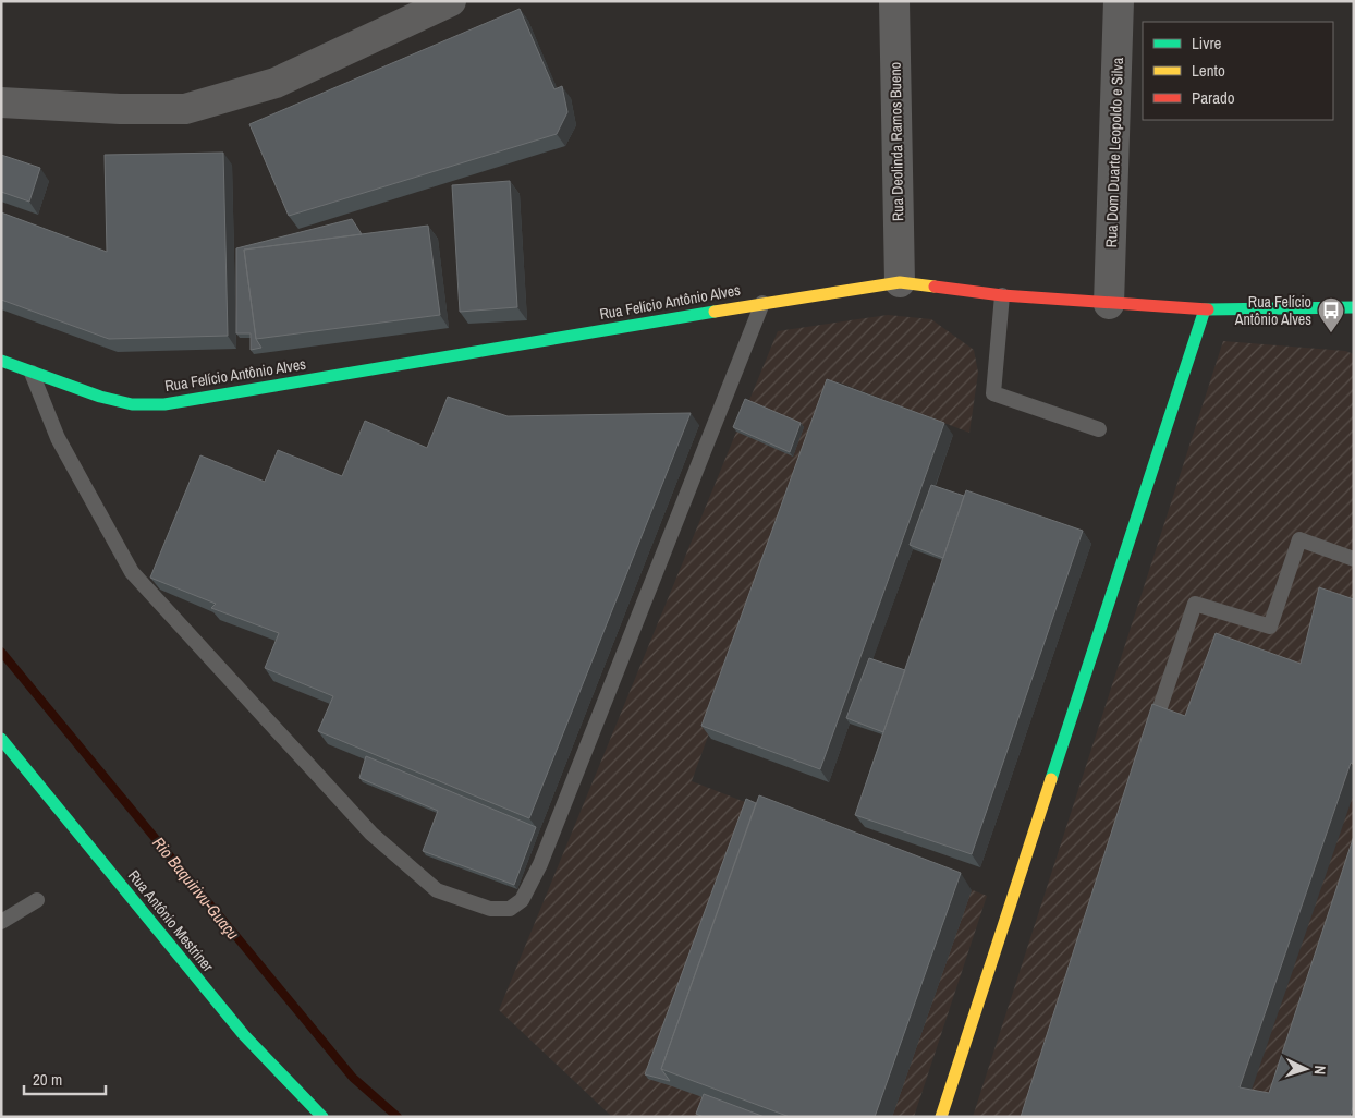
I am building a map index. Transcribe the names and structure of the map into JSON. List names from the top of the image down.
{
  "streets": {
    "main road": ["Rua Felício Antônio Alves", "Rua Antônio Mestriner"],
    "street": ["Rua Deolinda Ramos Bueno", "Rua Dom Duarte Leopoldo e Silva"]
  },
  "crossings": [
    ["Rua Deolinda Ramos Bueno", "Rua Felício Antônio Alves"],
    ["Rua Dom Duarte Leopoldo e Silva", "Rua Felício Antônio Alves"]
  ],
  "water": ["Rio Baquirivu-Guaçu"],
  "places": {
    "bus stop": ["Rua Felício Antônio Alves"]
  },
  "legend": ["Livre", "Lento", "Parado"],
  "scale_bar": "20 m",
  "north": "right"
}
